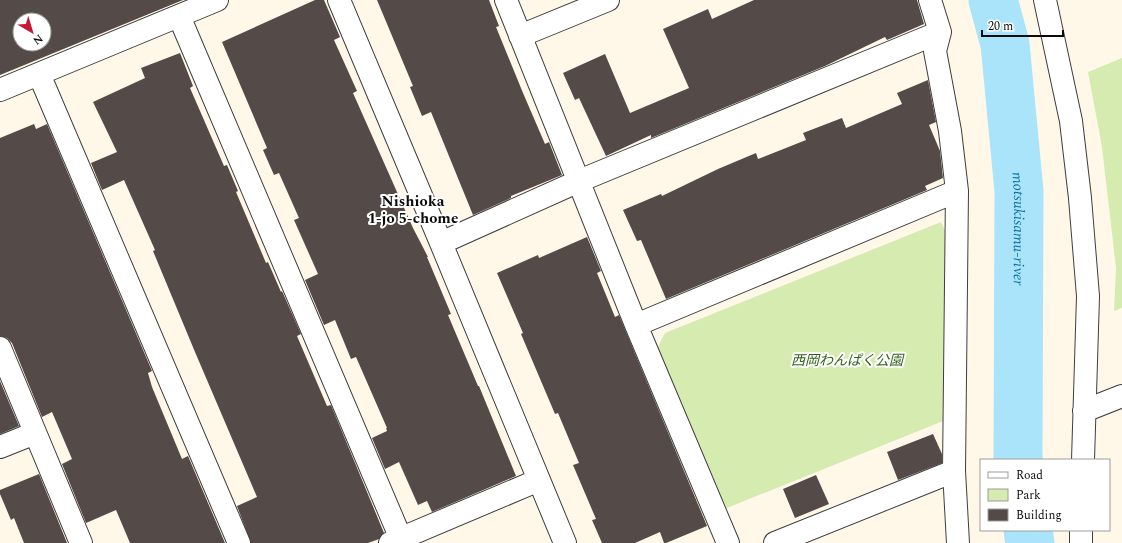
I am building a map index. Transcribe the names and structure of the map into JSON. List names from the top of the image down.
{
  "districts": ["Nishioka 1-jo 5-chome"],
  "water": ["motsukisamu-river"],
  "parks": ["西岡わんぱく公園"],
  "legend": ["Road", "Park", "Building"],
  "scale_bar": "20 m",
  "north": "bottom right"
}
